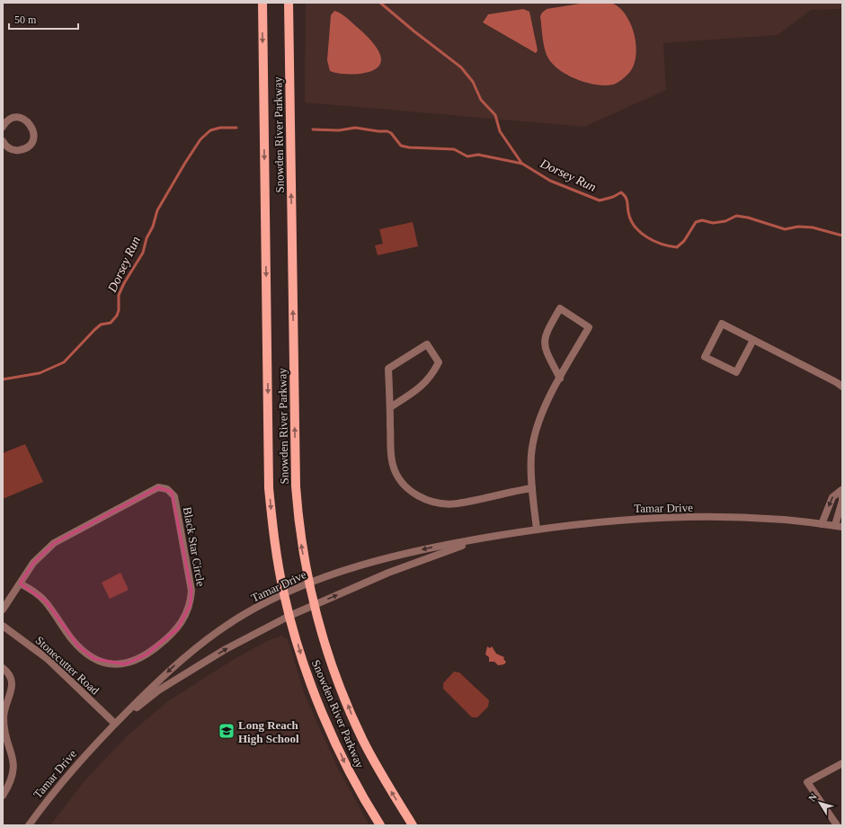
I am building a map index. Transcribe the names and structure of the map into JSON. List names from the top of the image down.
{
  "streets": {
    "main road": ["Snowden River Parkway"],
    "street": ["Tamar Drive", "Black Star Circle", "Stonecutter Road"]
  },
  "crossings": [
    ["Snowden River Parkway", "Tamar Drive"],
    ["Tamar Drive", "Stonecutter Road"]
  ],
  "water": ["Dorsey Run"],
  "places": {
    "school or university": ["Long Reach High School"]
  },
  "scale_bar": "50 m",
  "north": "top left"
}
